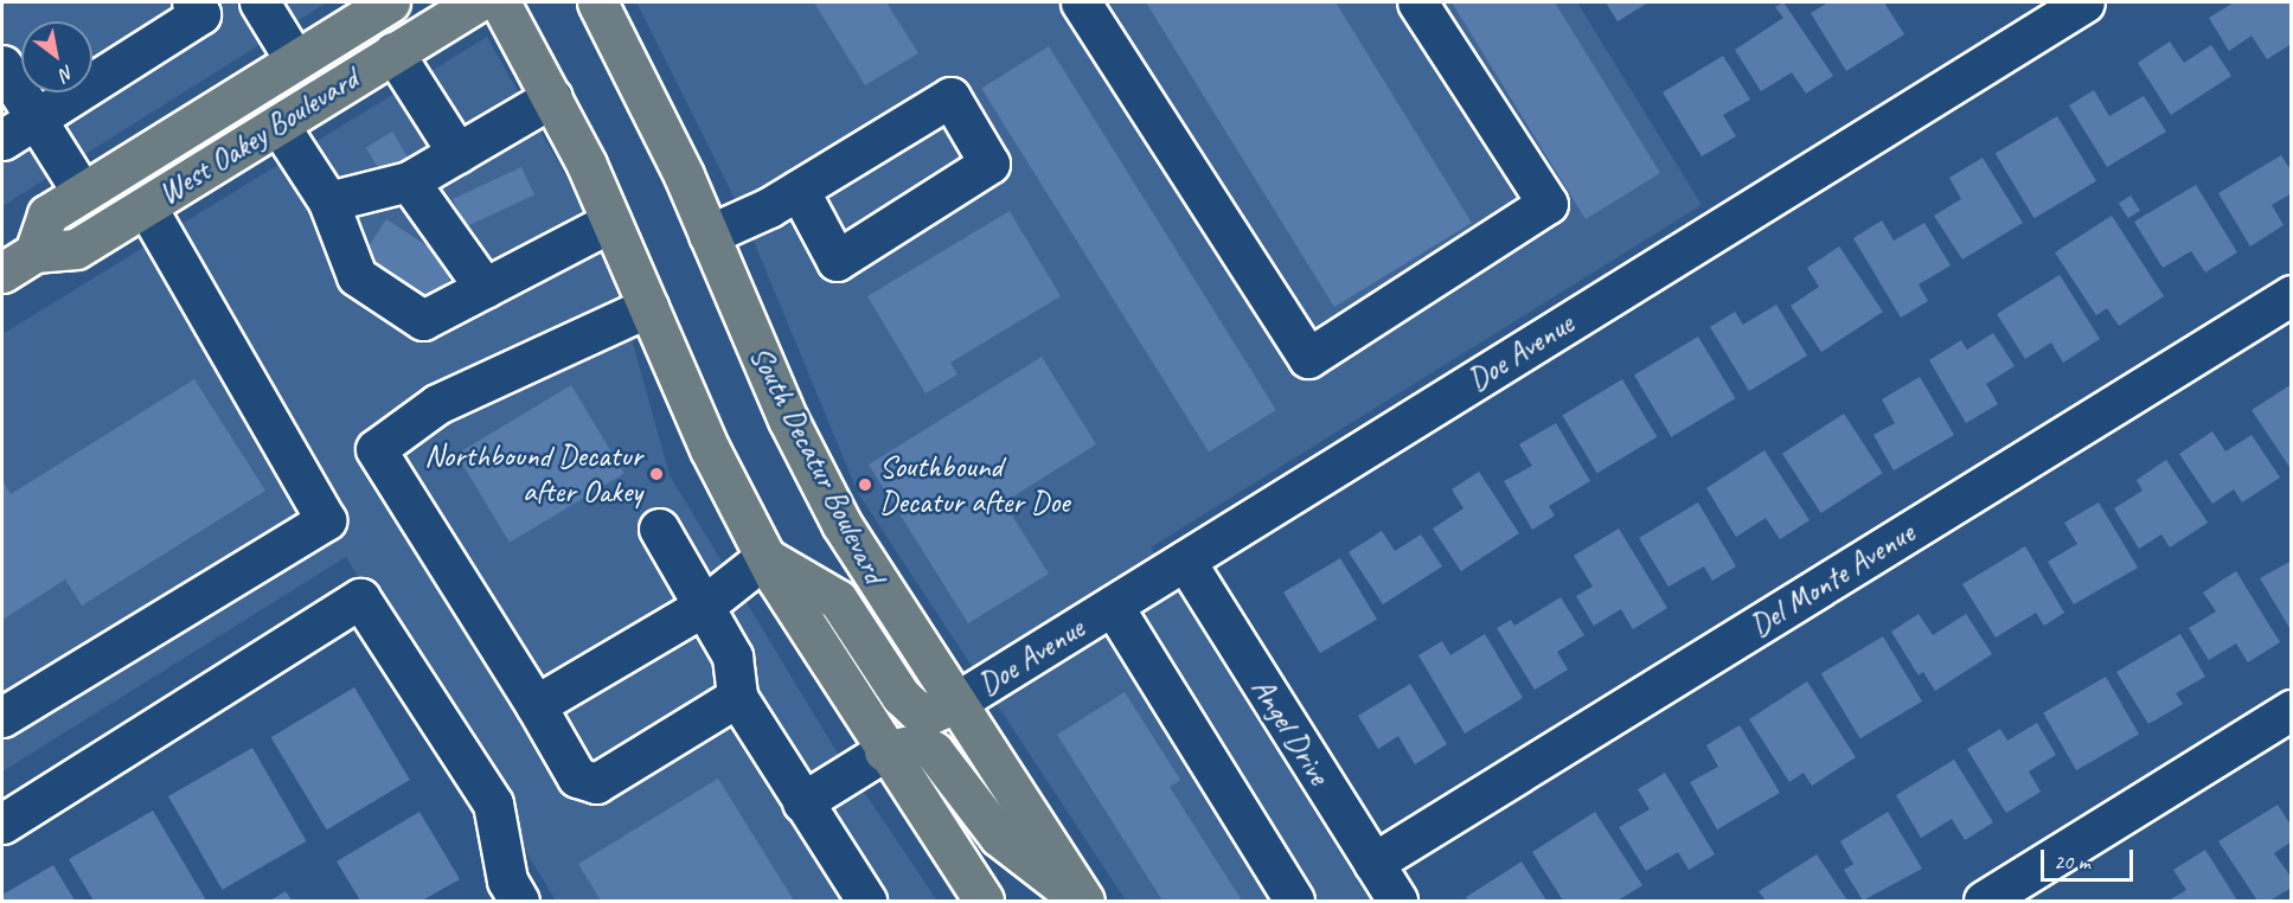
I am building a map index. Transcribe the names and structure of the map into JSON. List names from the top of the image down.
{
  "streets": {
    "main road": ["West Oakey Boulevard", "South Decatur Boulevard"],
    "street": ["Doe Avenue", "Del Monte Avenue", "Angel Drive"]
  },
  "crossings": [
    ["Doe Avenue", "South Decatur Boulevard"],
    ["Doe Avenue", "Angel Drive"],
    ["Del Monte Avenue", "Angel Drive"]
  ],
  "places": ["Northbound Decatur after Oakey", "Southbound Decatur after Doe"],
  "scale_bar": "20 m",
  "north": "bottom right"
}
